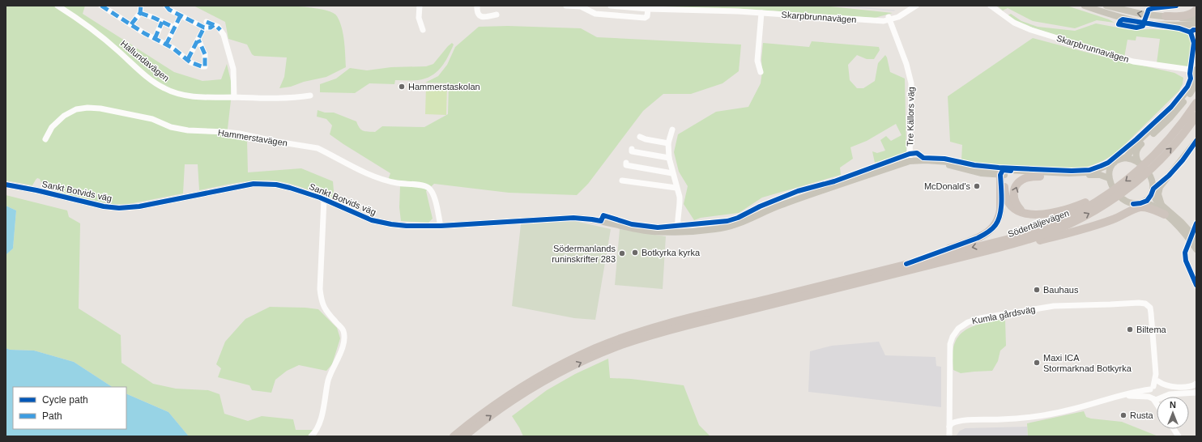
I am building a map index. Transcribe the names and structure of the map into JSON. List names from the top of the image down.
{
  "streets": {
    "highway": ["Södertäljevägen"],
    "main road": ["Sankt Botvids väg"],
    "street": [
      "Skarpbrunnavägen",
      "Hallundavägen",
      "Tre Källors väg",
      "Hammerstavägen",
      "Kumla gårdsväg"
    ]
  },
  "crossings": [
    ["Skarpbrunnavägen", "Tre Källors väg"],
    ["Tre Källors väg", "Sankt Botvids väg"],
    ["Hammerstavägen", "Sankt Botvids väg"]
  ],
  "places": [
    "Hammerstaskolan",
    "McDonald's",
    "Botkyrka kyrka",
    "Södermanlands runinskrifter 283",
    "Bauhaus",
    "Biltema",
    "Maxi ICA Stormarknad Botkyrka",
    "Rusta"
  ],
  "legend": ["Cycle path", "Path"],
  "north": "top"
}
